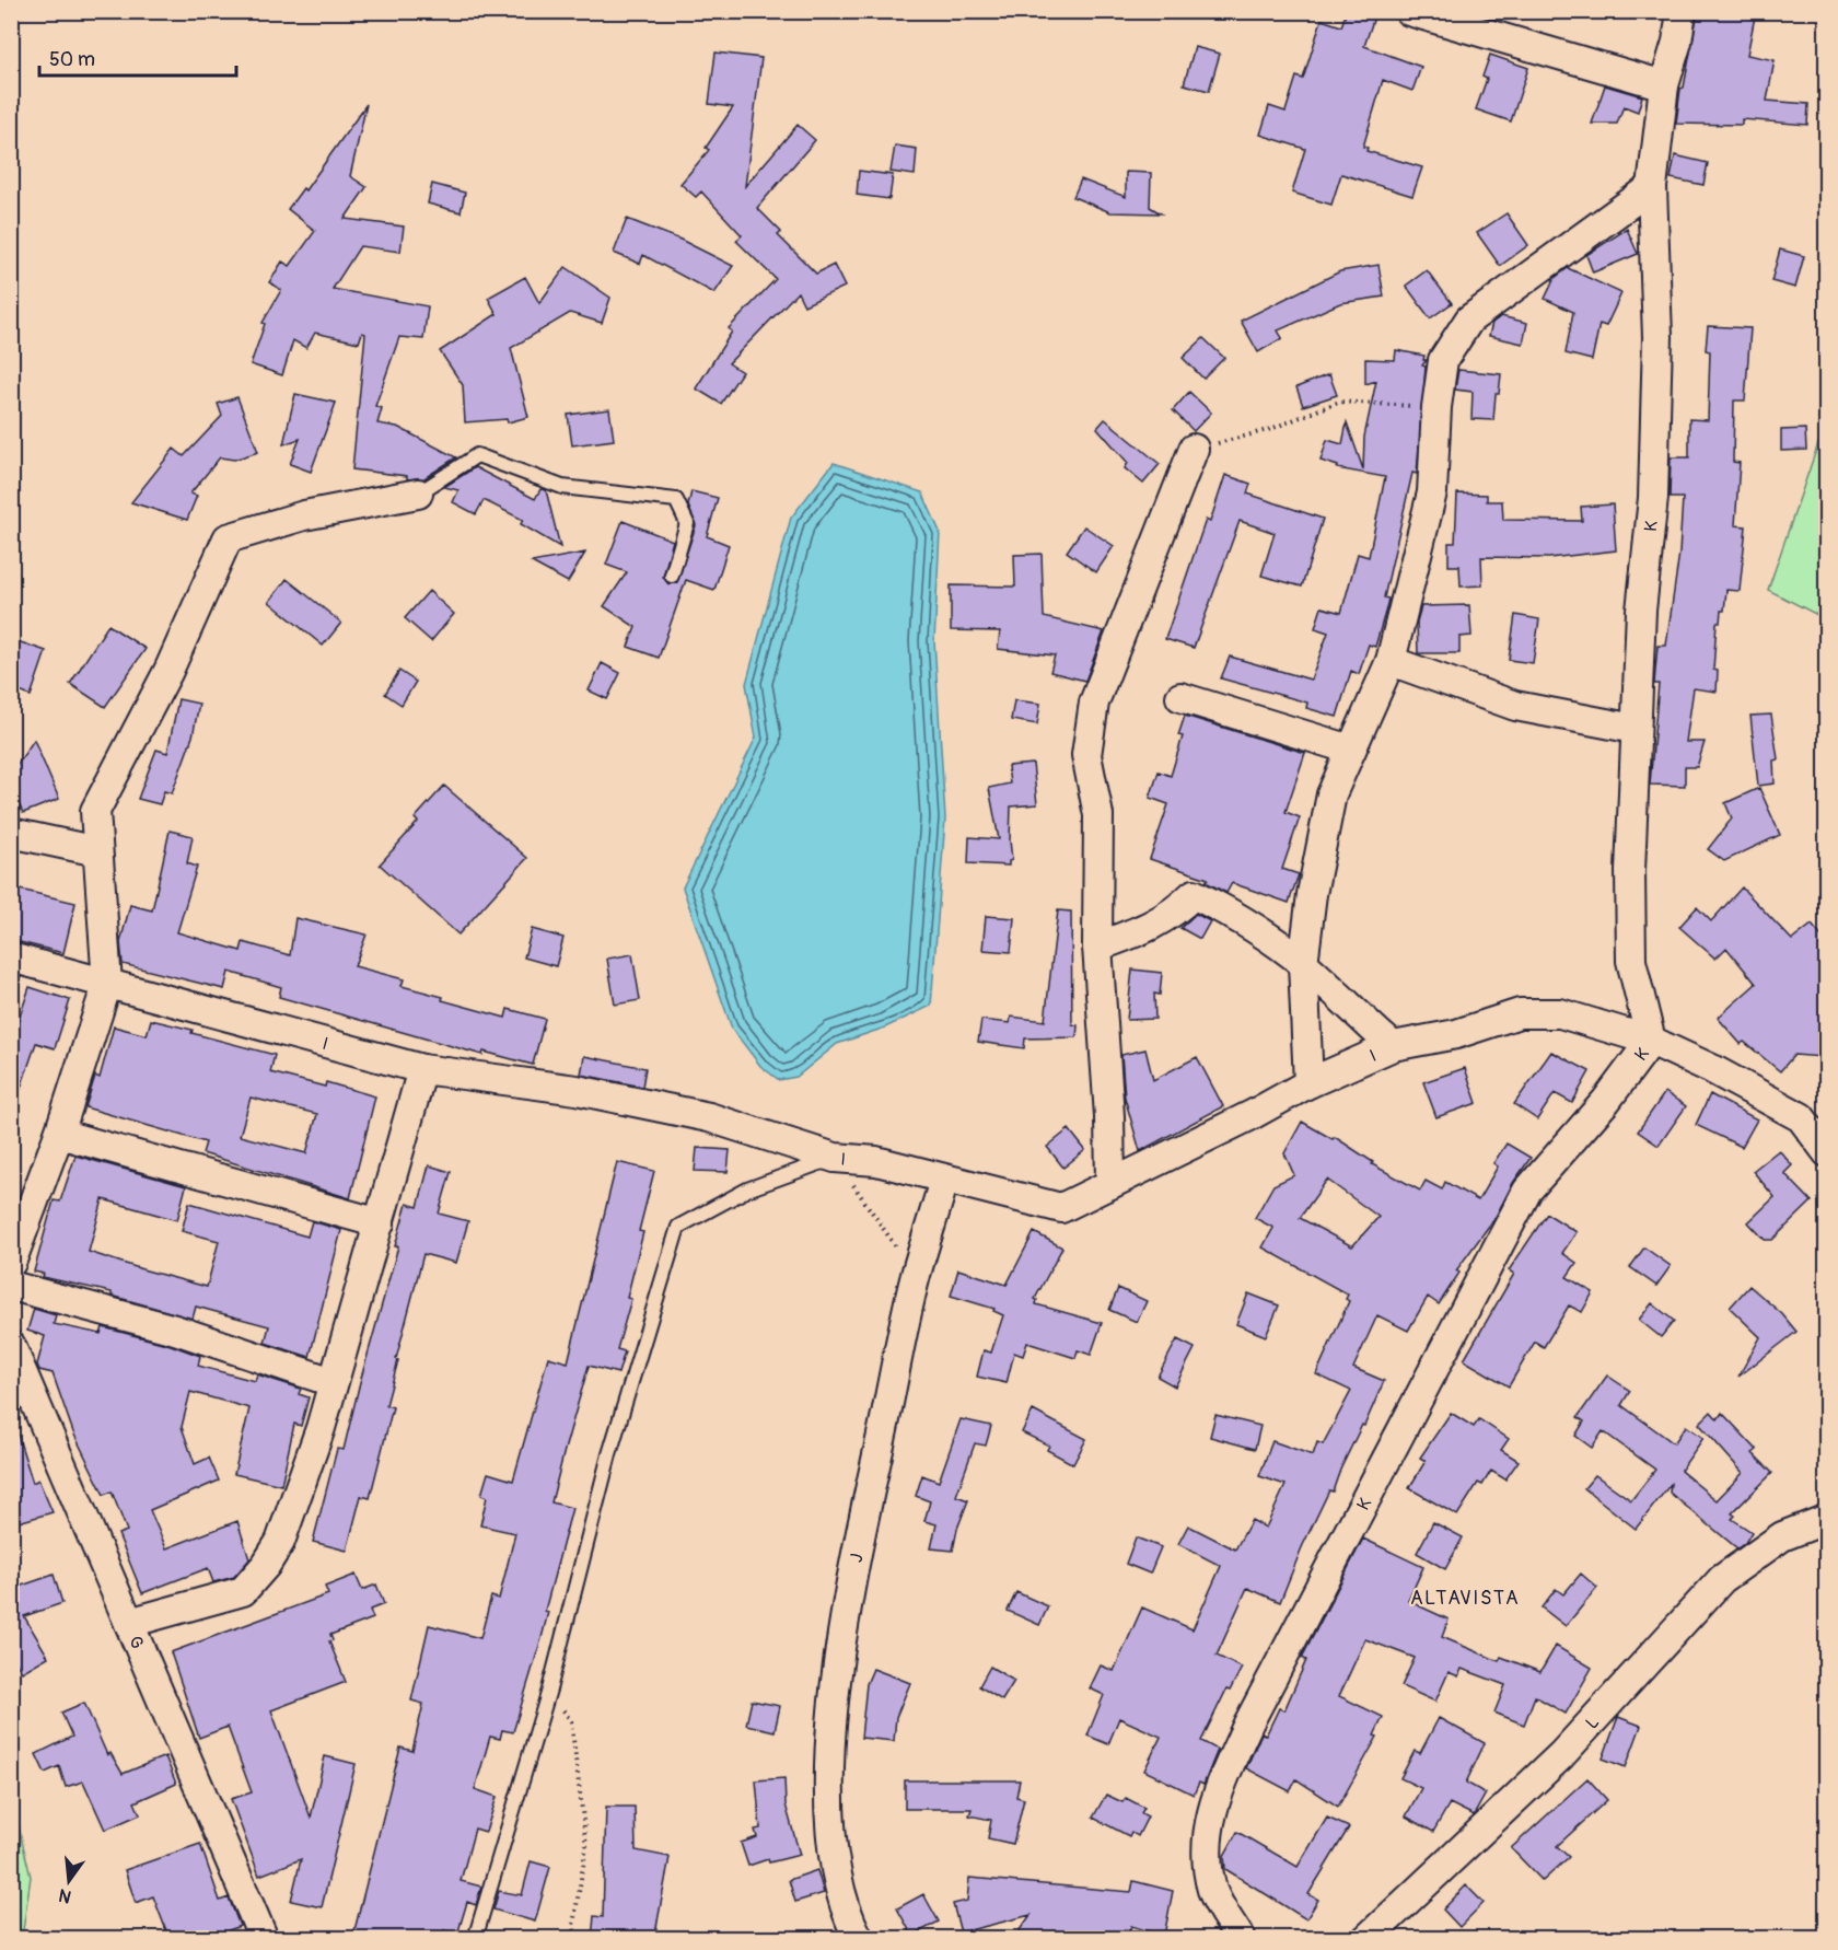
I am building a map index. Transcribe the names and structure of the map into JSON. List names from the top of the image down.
{
  "streets": {
    "street": [
      "K",
      "I",
      "J",
      "G",
      "L"
    ]
  },
  "crossings": [
    ["K", "I"],
    ["I", "J"]
  ],
  "districts": ["ALTAVISTA"],
  "scale_bar": "50 m",
  "north": "bottom"
}
